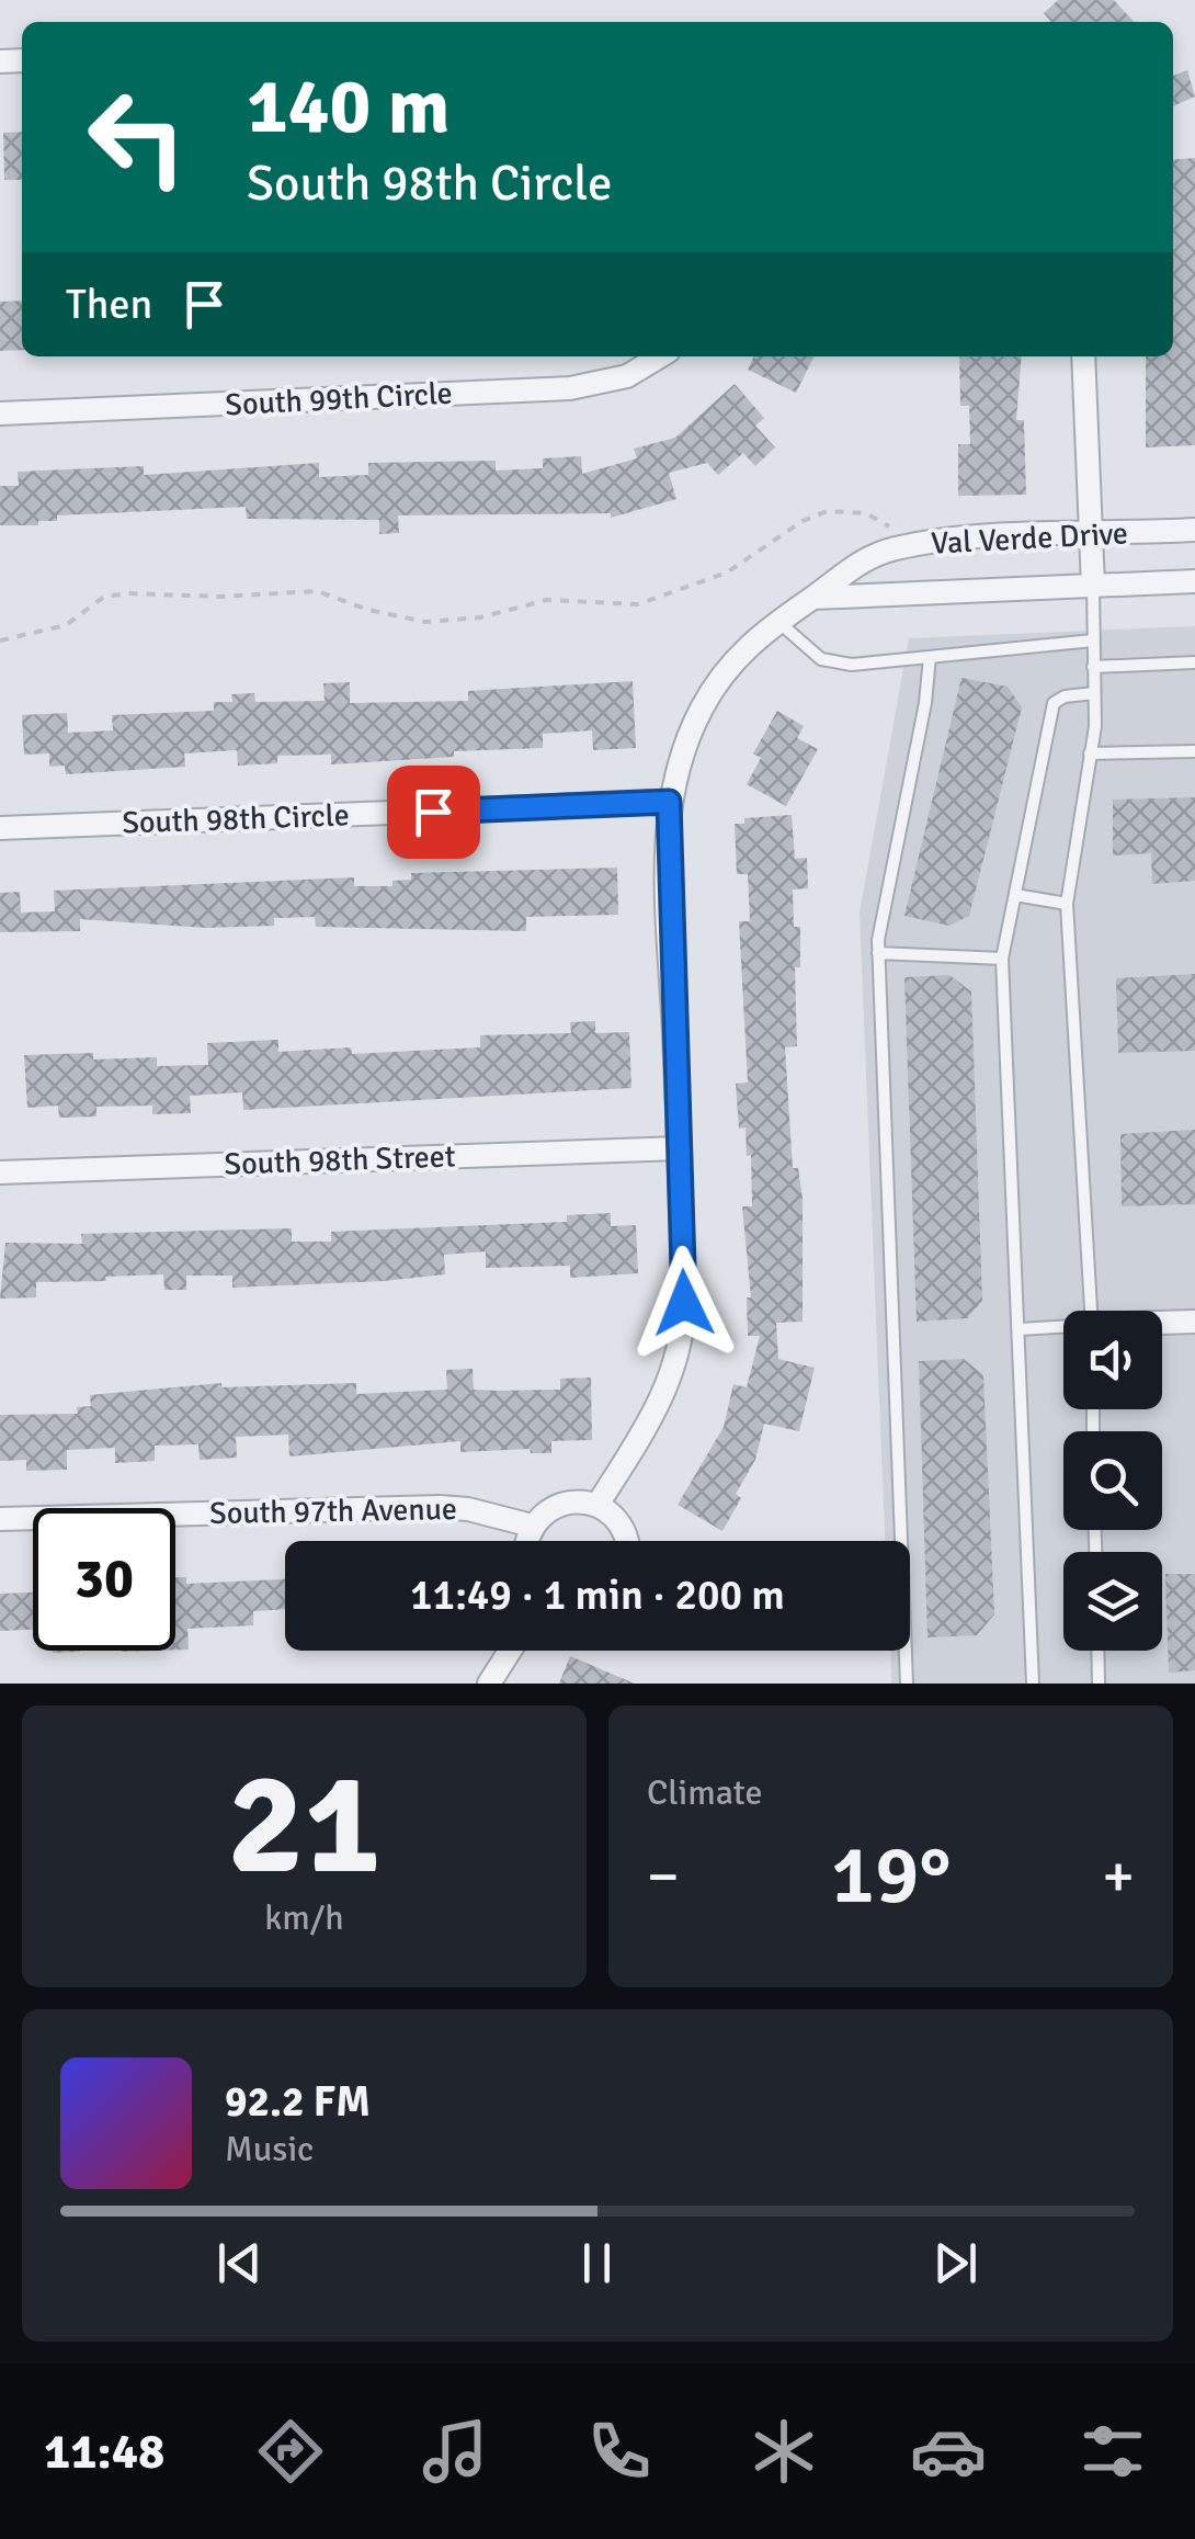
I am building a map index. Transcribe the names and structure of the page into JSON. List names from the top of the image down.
{
  "streets": {
    "street": [
      "South 99th Circle",
      "Val Verde Drive",
      "South 98th Circle",
      "South 98th Street",
      "South 97th Avenue"
    ]
  },
  "crossings": [
    ["Val Verde Drive", "South 98th Circle"],
    ["Val Verde Drive", "South 98th Street"]
  ],
  "page": {
    "turn": ["140 m", "South 98th Circle"],
    "then": "Then",
    "limit": "30",
    "trip": "11:49 · 1 min · 200 m",
    "tile": [
      ["21", "km/h"],
      "Climate"
    ],
    "heat": ["−", "19°", "+"],
    "song": ["92.2 FM", "Music"],
    "tabs": "11:48"
  }
}
